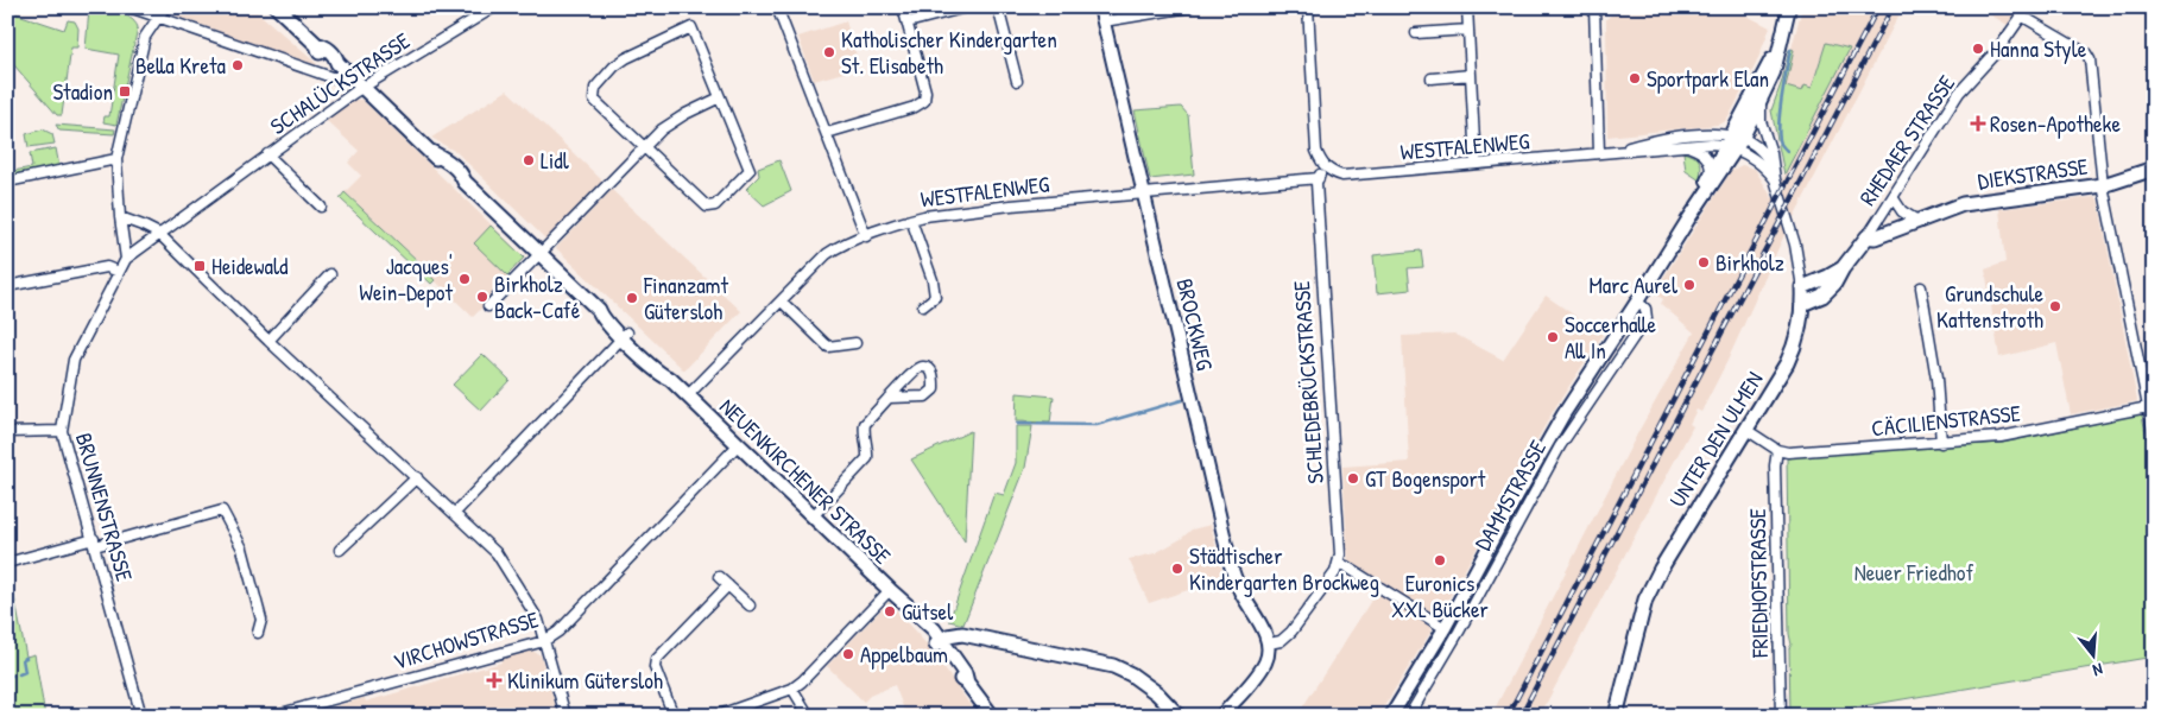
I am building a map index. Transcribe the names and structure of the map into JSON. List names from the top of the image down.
{
  "streets": {
    "main road": [
      "RHEDAER STRASSE",
      "DIEKSTRASSE",
      "UNTER DEN ULMEN",
      "NEUENKIRCHENER STRASSE"
    ],
    "street": [
      "SCHALÜCKSTRASSE",
      "WESTFALENWEG",
      "BROCKWEG",
      "SCHLEDEBRÜCKSTRASSE",
      "CÄCILIENSTRASSE",
      "DAMMSTRASSE",
      "BRUNNENSTRASSE",
      "FRIEDHOFSTRASSE",
      "VIRCHOWSTRASSE"
    ]
  },
  "crossings": [
    ["SCHALÜCKSTRASSE", "NEUENKIRCHENER STRASSE"],
    ["SCHALÜCKSTRASSE", "BRUNNENSTRASSE"],
    ["RHEDAER STRASSE", "DIEKSTRASSE"],
    ["RHEDAER STRASSE", "UNTER DEN ULMEN"],
    ["WESTFALENWEG", "BROCKWEG"],
    ["WESTFALENWEG", "SCHLEDEBRÜCKSTRASSE"],
    ["WESTFALENWEG", "NEUENKIRCHENER STRASSE"],
    ["WESTFALENWEG", "DAMMSTRASSE"],
    ["CÄCILIENSTRASSE", "FRIEDHOFSTRASSE"],
    ["NEUENKIRCHENER STRASSE", "VIRCHOWSTRASSE"]
  ],
  "parks": ["Neuer Friedhof"],
  "places": {
    "other": [
      "Hanna Style",
      "Katholischer Kindergarten St. Elisabeth",
      "Bella Kreta",
      "Sportpark Elan",
      "Lidl",
      "Birkholz",
      "Jacques' Wein-Depot",
      "Marc Aurel",
      "Birkholz Back-Café",
      "Finanzamt Gütersloh",
      "Grundschule Kattenstroth",
      "Soccerhalle All In",
      "GT Bogensport",
      "Euronics XXL Bücker",
      "Städtischer Kindergarten Brockweg",
      "Gütsel",
      "Appelbaum"
    ],
    "transit": ["Stadion", "Heidewald"],
    "health": ["Rosen-Apotheke", "Klinikum Gütersloh"]
  },
  "north": "bottom"
}
